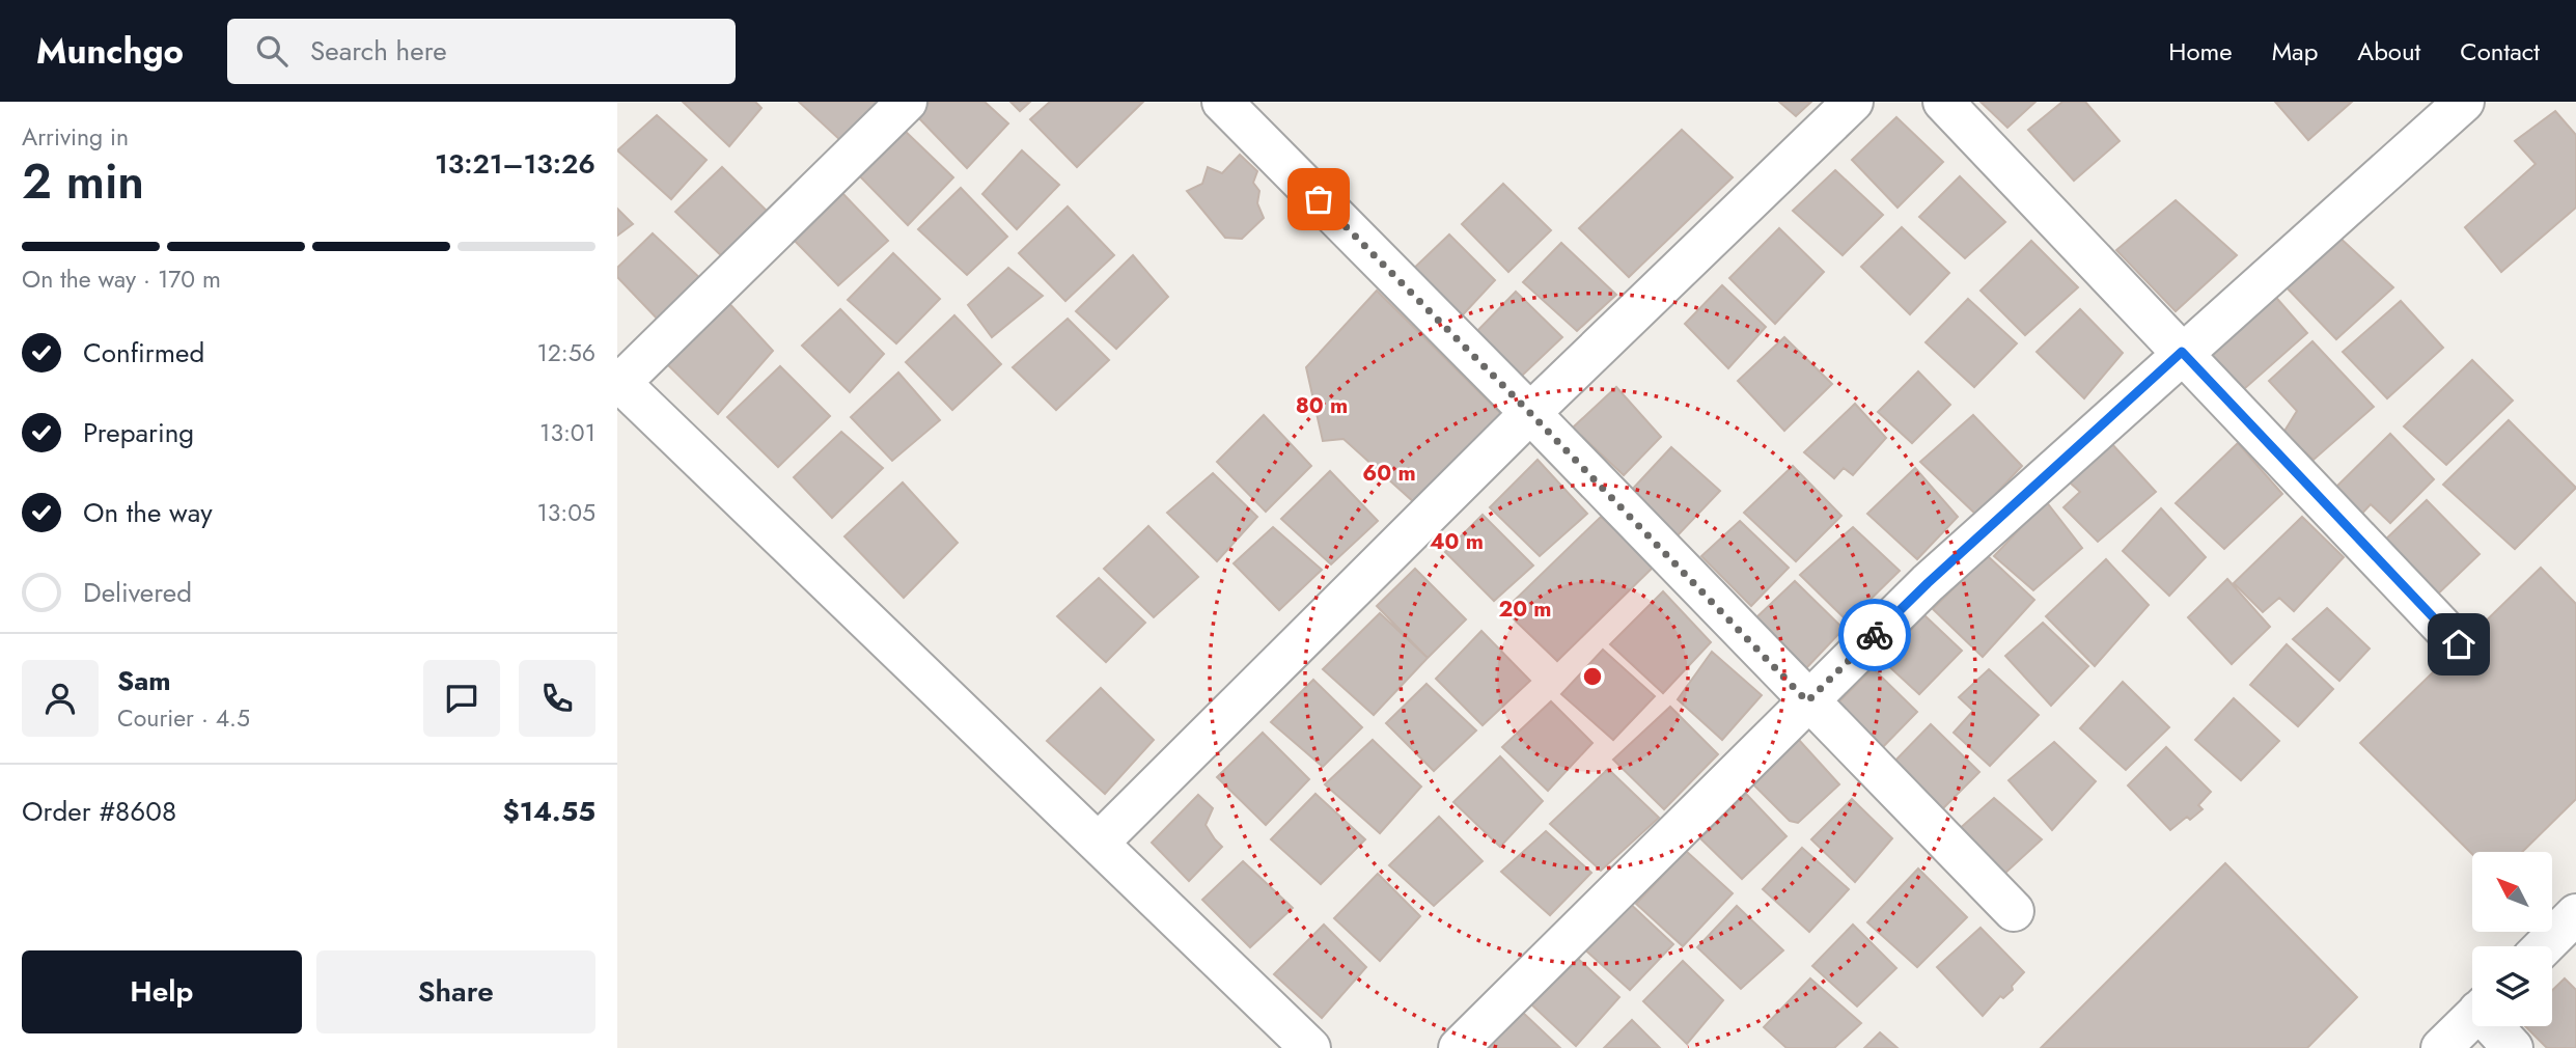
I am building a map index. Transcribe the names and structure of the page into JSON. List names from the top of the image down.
{
  "north": "top left",
  "page": {
    "header": "Munchgo",
    "search": "Search here",
    "nav": [
      "Home",
      "Map",
      "About",
      "Contact"
    ],
    "heading": ["2 min", "Arriving in", "13:21–13:26"],
    "panel": [
      "Sam",
      "Courier · 4.5",
      "Order #8608",
      "$14.55"
    ],
    "bar": "On the way · 170 m",
    "list": [
      ["Confirmed", "12:56"],
      ["Preparing", "13:01"],
      ["On the way", "13:05"],
      "Delivered"
    ],
    "buttons": ["Help", "Share"]
  },
  "rings": [
    "80 m",
    "60 m",
    "40 m",
    "20 m"
  ]
}
